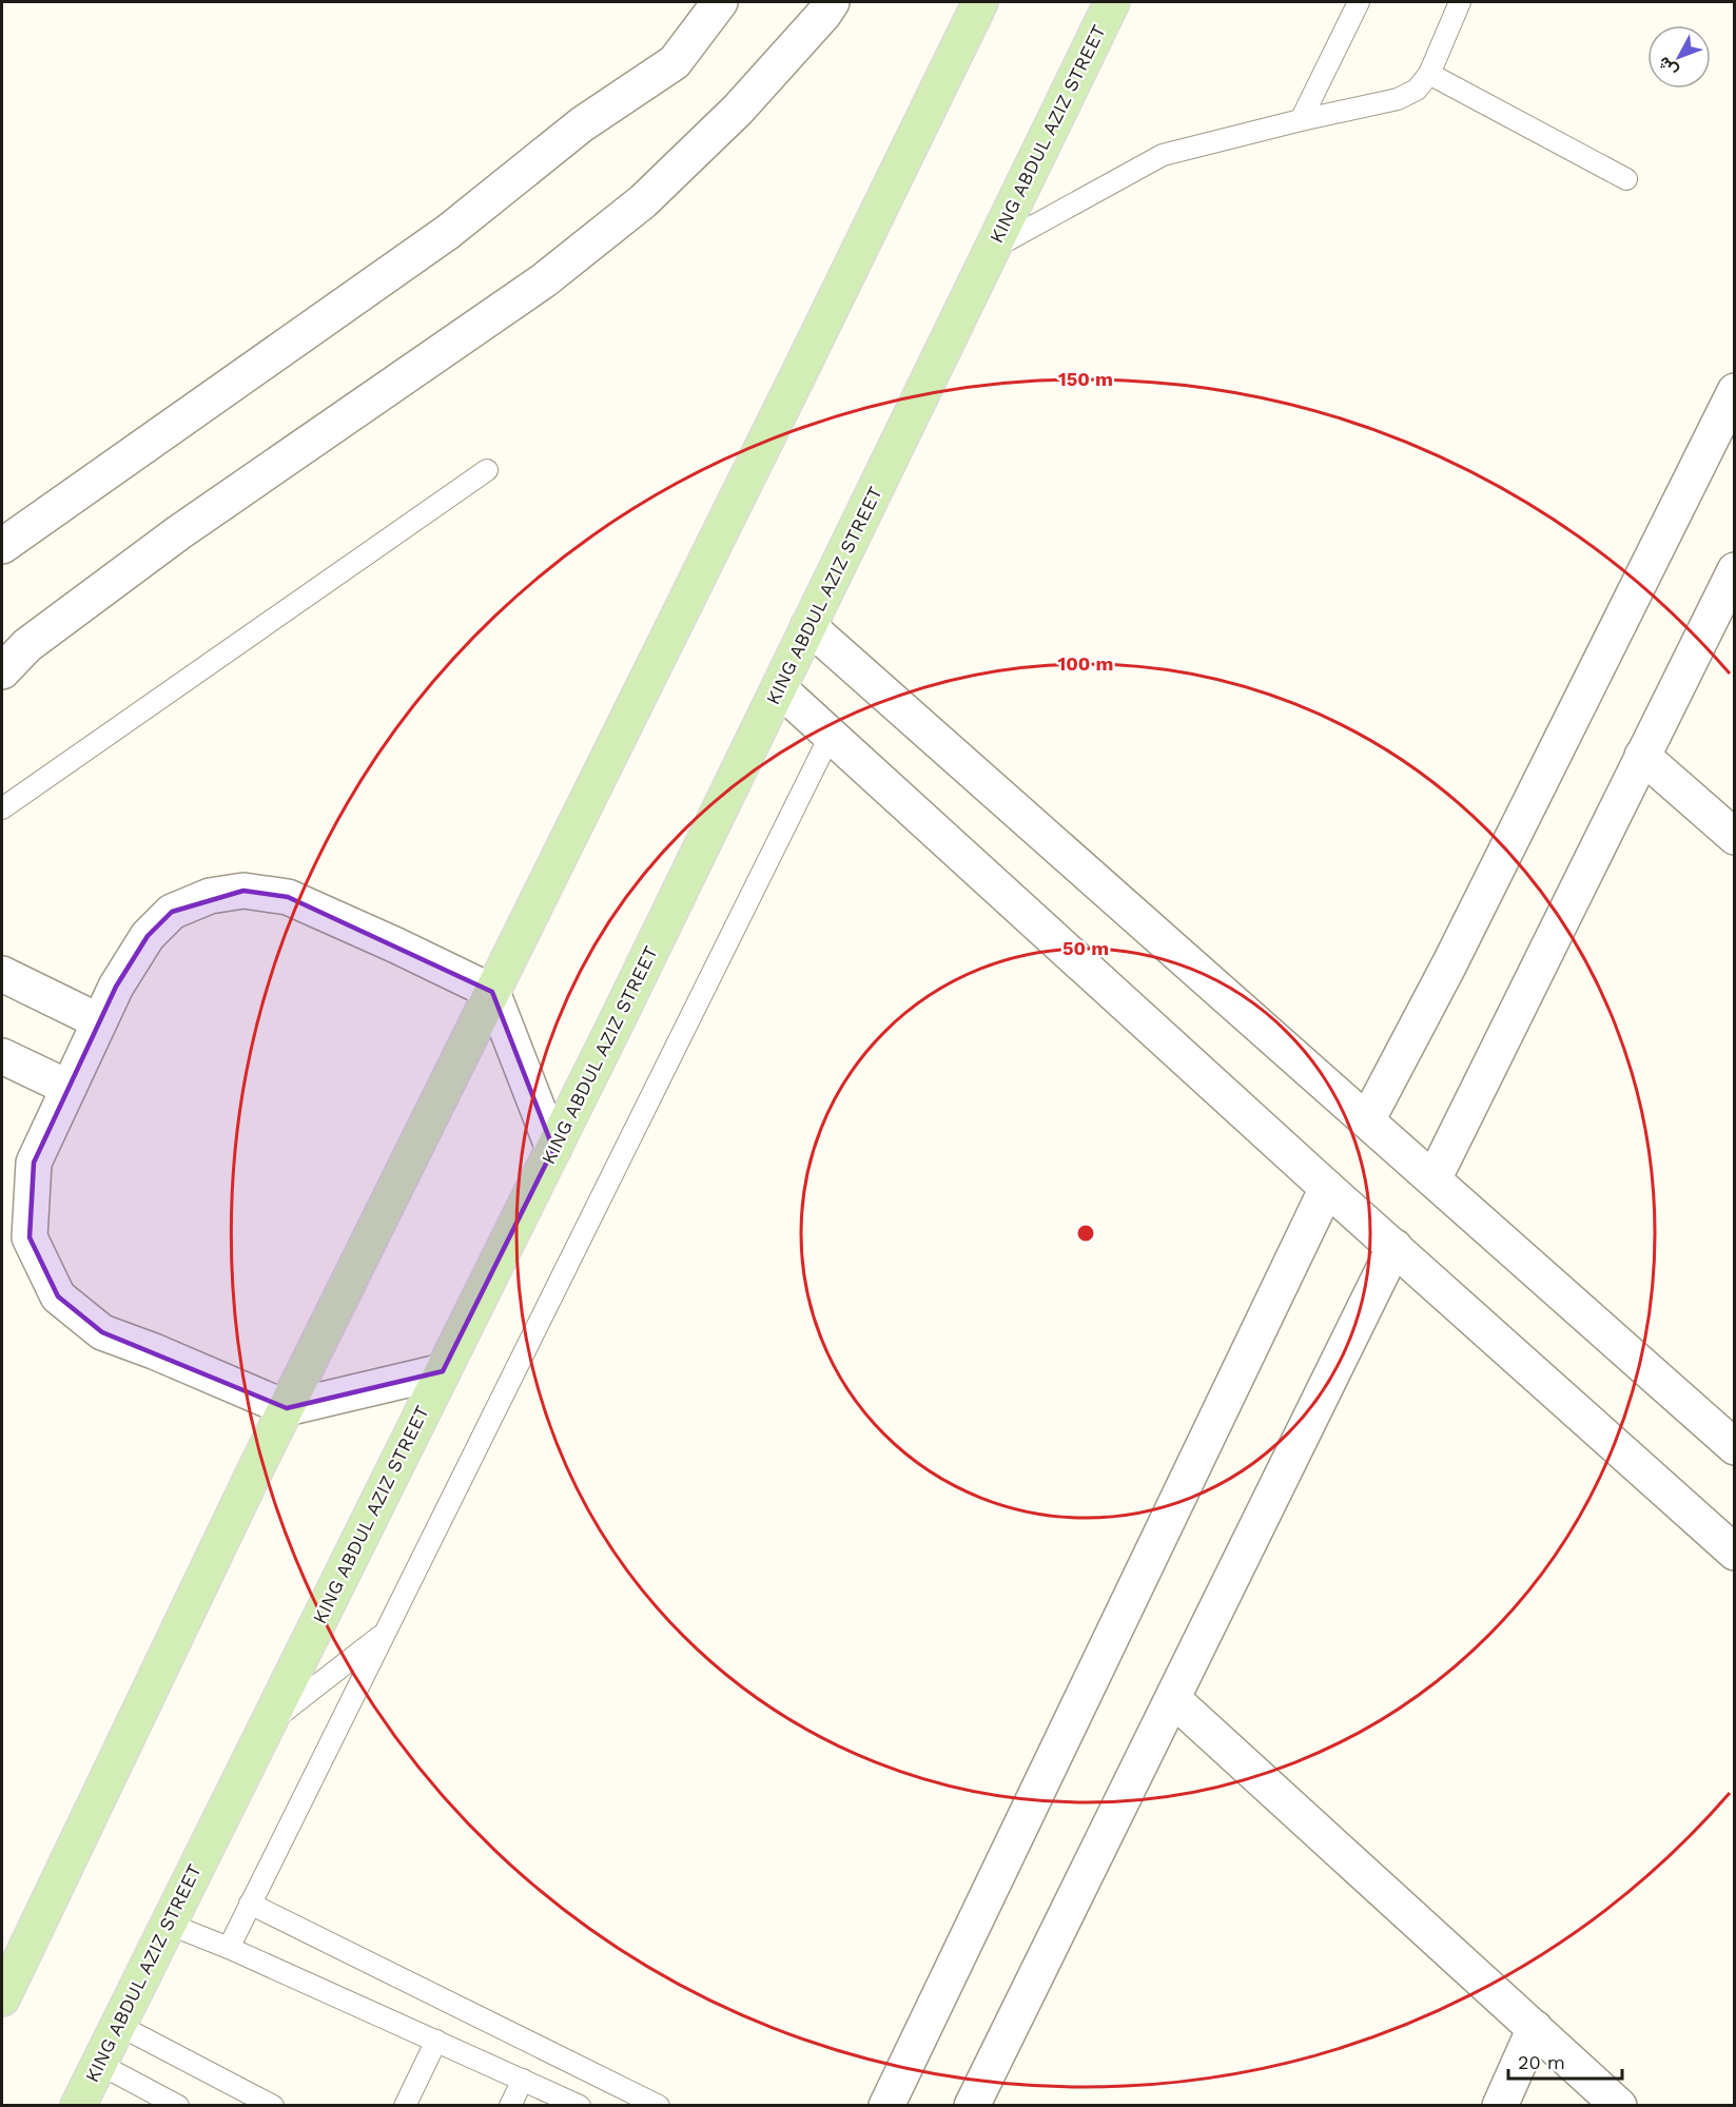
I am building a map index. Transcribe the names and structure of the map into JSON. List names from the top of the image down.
{
  "streets": {
    "main road": ["KING ABDUL AZIZ STREET"]
  },
  "scale_bar": "20 m",
  "north": "bottom left",
  "rings": ["150 m", "100 m", "50 m"]
}
